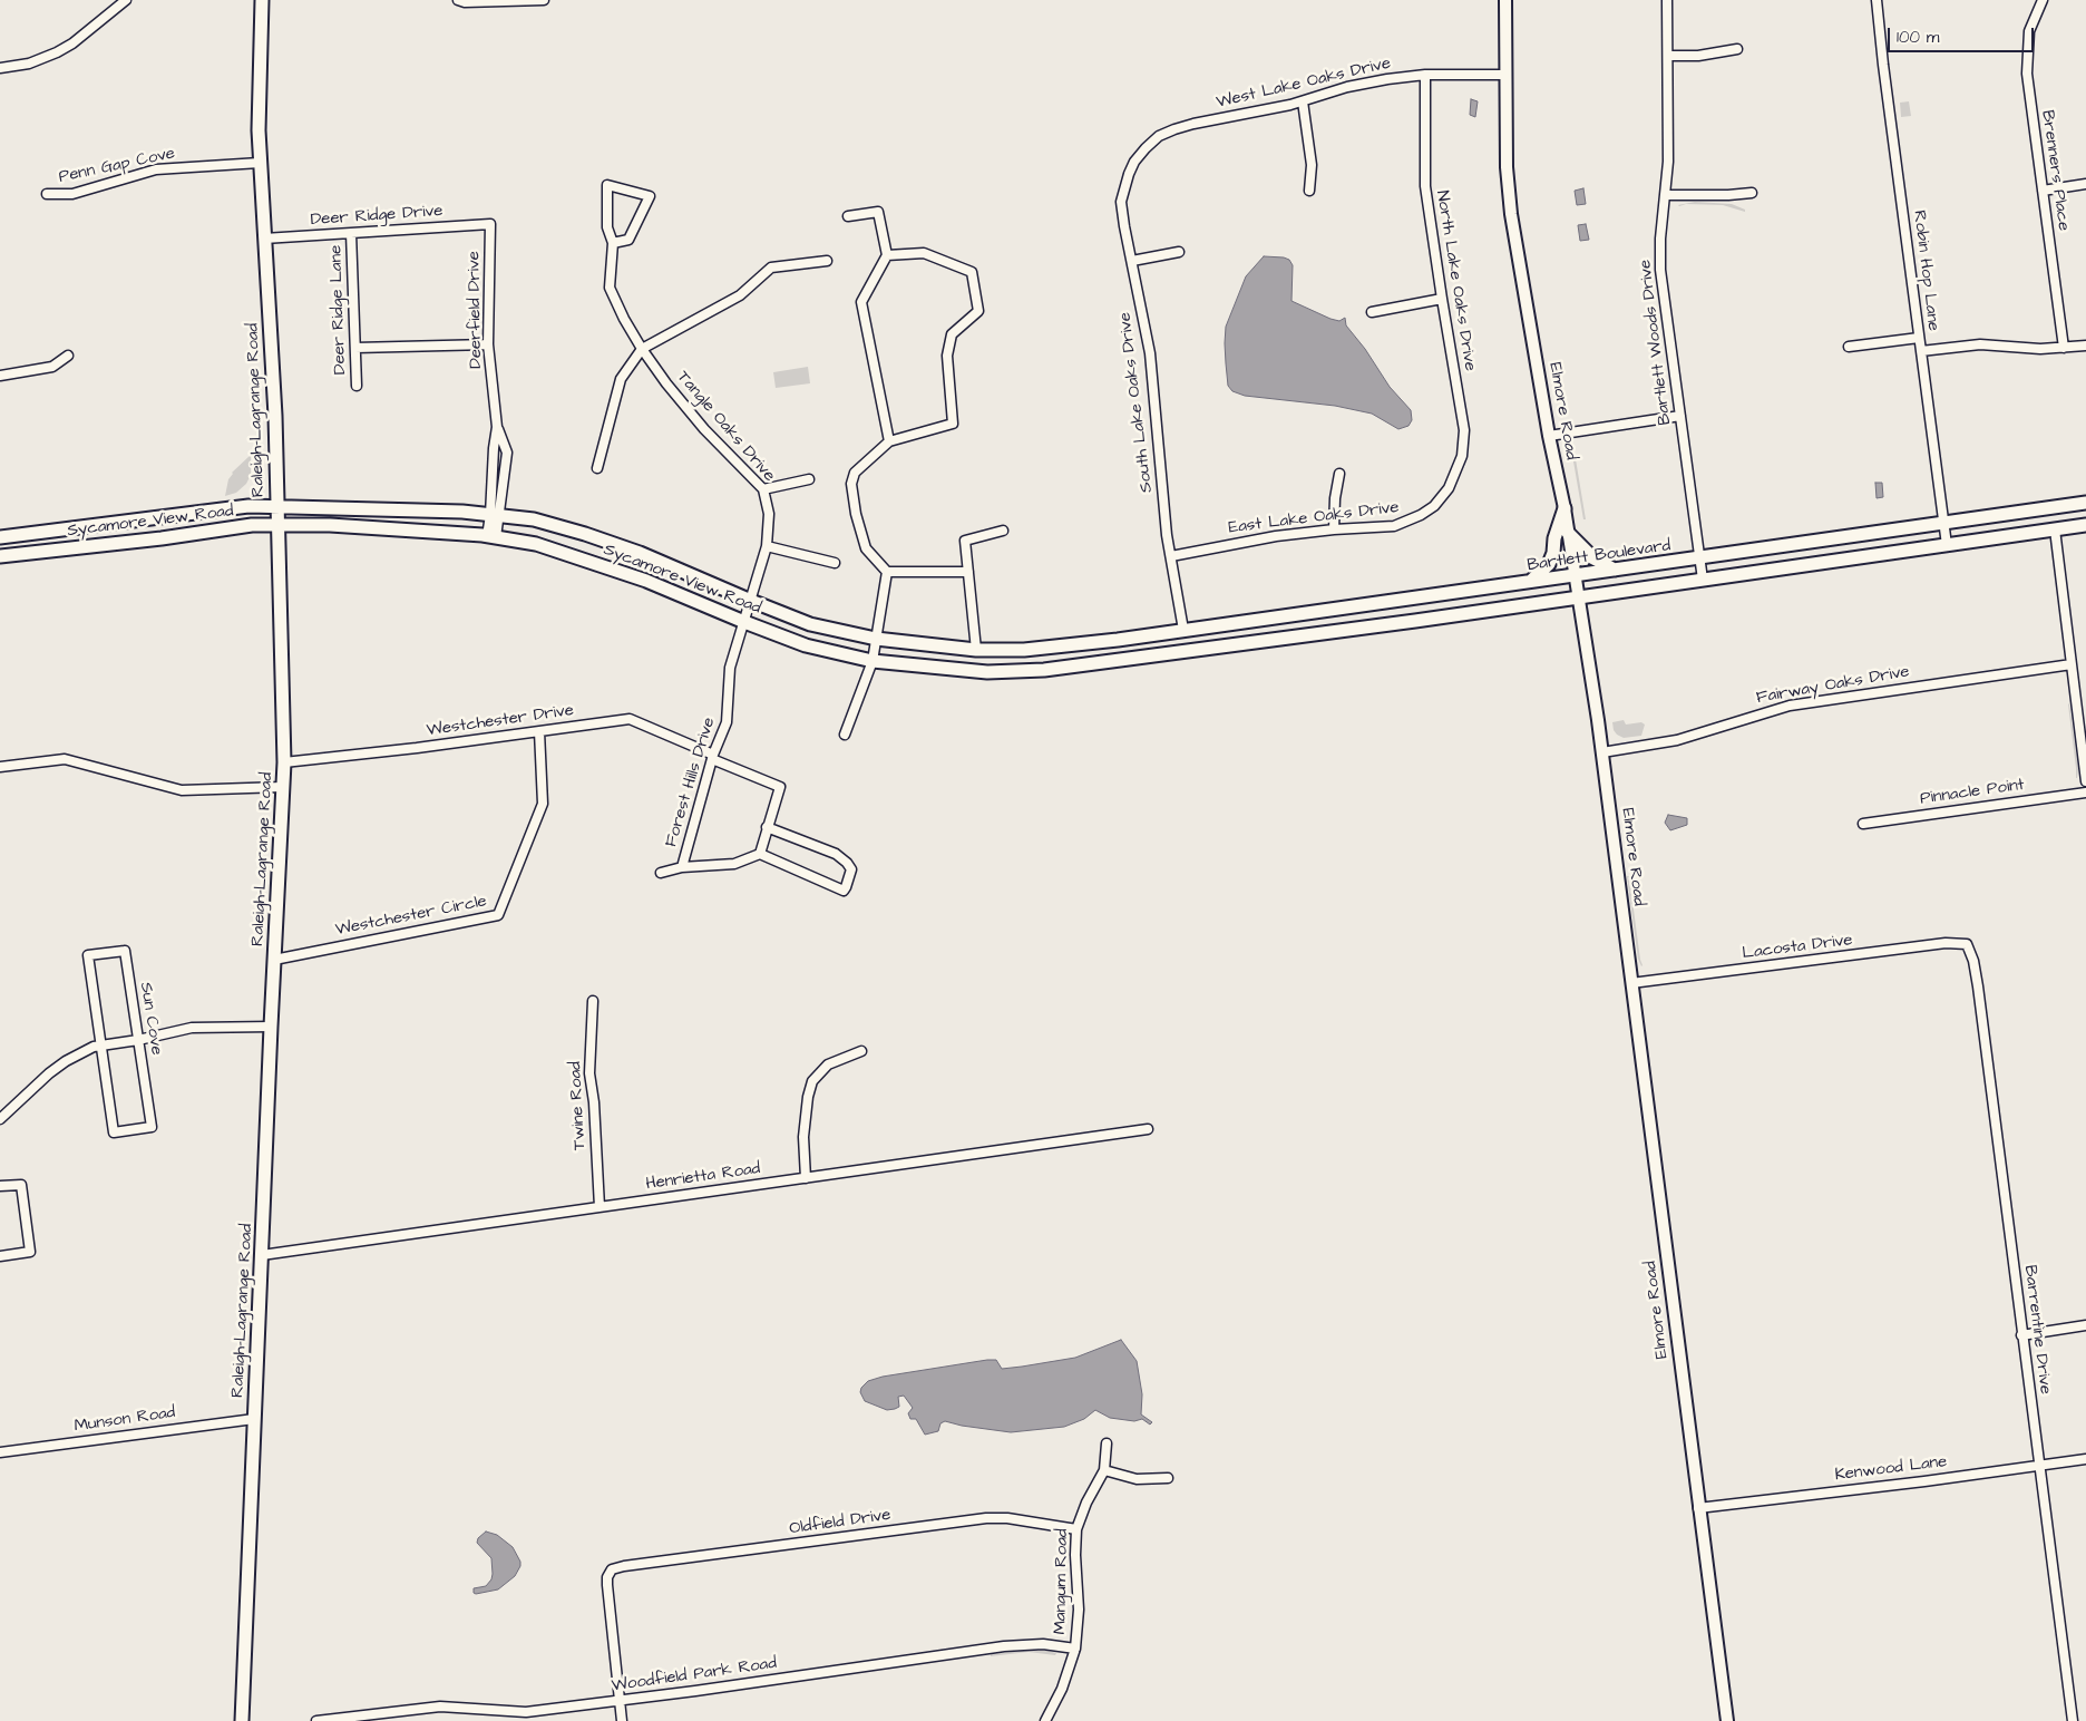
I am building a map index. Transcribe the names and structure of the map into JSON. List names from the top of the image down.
{
  "streets": {
    "main road": ["Raleigh-Lagrange Road", "Sycamore View Road", "Bartlett Boulevard"],
    "street": [
      "West Lake Oaks Drive",
      "Penn Gap Cove",
      "Brenners Place",
      "Deer Ridge Drive",
      "Robin Hop Lane",
      "North Lake Oaks Drive",
      "Deer Ridge Lane",
      "Deerfield Drive",
      "Bartlett Woods Drive",
      "South Lake Oaks Drive",
      "Elmore Road",
      "Tangle Oaks Drive",
      "East Lake Oaks Drive",
      "Fairway Oaks Drive",
      "Westchester Drive",
      "Forest Hills Drive",
      "Pinnacle Point",
      "Westchester Circle",
      "Lacosta Drive",
      "Sun Cove",
      "Twine Road",
      "Henrietta Road",
      "Barrentine Drive",
      "Munson Road",
      "Kenwood Lane",
      "Oldfield Drive",
      "Mangum Road",
      "Woodfield Park Road"
    ]
  },
  "crossings": [
    ["West Lake Oaks Drive", "North Lake Oaks Drive"],
    ["West Lake Oaks Drive", "South Lake Oaks Drive"],
    ["West Lake Oaks Drive", "Elmore Road"],
    ["Penn Gap Cove", "Raleigh-Lagrange Road"],
    ["Deer Ridge Drive", "Deer Ridge Lane"],
    ["Deer Ridge Drive", "Deerfield Drive"],
    ["Deer Ridge Drive", "Raleigh-Lagrange Road"],
    ["Robin Hop Lane", "Bartlett Boulevard"],
    ["North Lake Oaks Drive", "East Lake Oaks Drive"],
    ["Deerfield Drive", "Sycamore View Road"],
    ["Bartlett Woods Drive", "Bartlett Boulevard"],
    ["South Lake Oaks Drive", "East Lake Oaks Drive"],
    ["South Lake Oaks Drive", "Bartlett Boulevard"],
    ["Raleigh-Lagrange Road", "Sycamore View Road"],
    ["Raleigh-Lagrange Road", "Westchester Drive"],
    ["Raleigh-Lagrange Road", "Westchester Circle"],
    ["Raleigh-Lagrange Road", "Henrietta Road"],
    ["Raleigh-Lagrange Road", "Munson Road"],
    ["Elmore Road", "Bartlett Boulevard"],
    ["Elmore Road", "Fairway Oaks Drive"],
    ["Elmore Road", "Lacosta Drive"],
    ["Elmore Road", "Kenwood Lane"],
    ["Tangle Oaks Drive", "Sycamore View Road"],
    ["Tangle Oaks Drive", "Forest Hills Drive"],
    ["Sycamore View Road", "Bartlett Boulevard"],
    ["Sycamore View Road", "Forest Hills Drive"],
    ["Westchester Drive", "Forest Hills Drive"],
    ["Westchester Drive", "Westchester Circle"],
    ["Lacosta Drive", "Barrentine Drive"],
    ["Twine Road", "Henrietta Road"],
    ["Barrentine Drive", "Kenwood Lane"],
    ["Oldfield Drive", "Mangum Road"],
    ["Oldfield Drive", "Woodfield Park Road"],
    ["Mangum Road", "Woodfield Park Road"]
  ],
  "scale_bar": "100 m"
}
